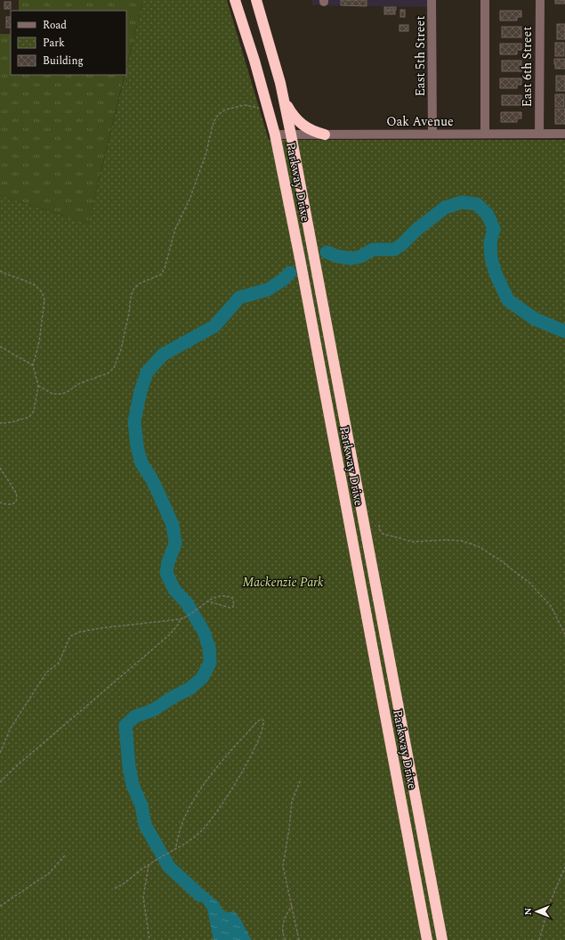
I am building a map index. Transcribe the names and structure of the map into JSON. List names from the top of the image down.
{
  "streets": {
    "highway": ["Parkway Drive"],
    "street": ["East 5th Street", "East 6th Street", "Oak Avenue"]
  },
  "crossings": [
    ["East 5th Street", "Oak Avenue"],
    ["East 6th Street", "Oak Avenue"],
    ["Oak Avenue", "Parkway Drive"]
  ],
  "parks": ["Mackenzie Park"],
  "legend": ["Road", "Park", "Building"],
  "north": "left"
}
